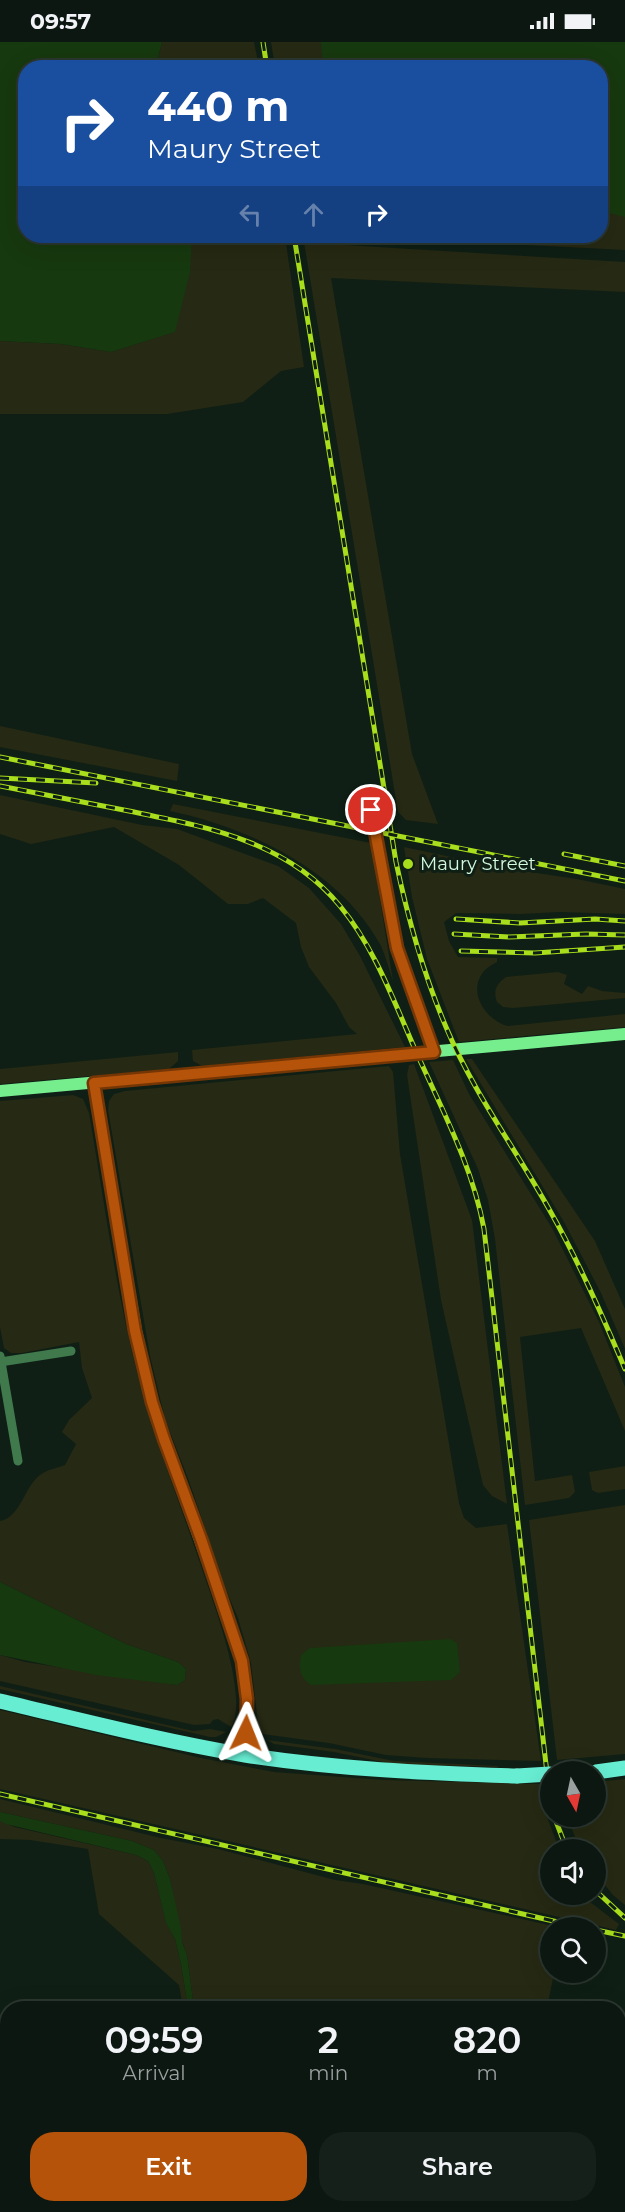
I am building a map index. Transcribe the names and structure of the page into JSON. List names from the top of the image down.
{
  "places": ["Maury Street"],
  "north": "bottom",
  "page": {
    "status": "09:57",
    "turn": ["440 m", "Maury Street"],
    "eta": [
      "09:59",
      "Arrival",
      "2",
      "min",
      "820",
      "m"
    ],
    "buttons": ["Exit", "Share"]
  }
}
